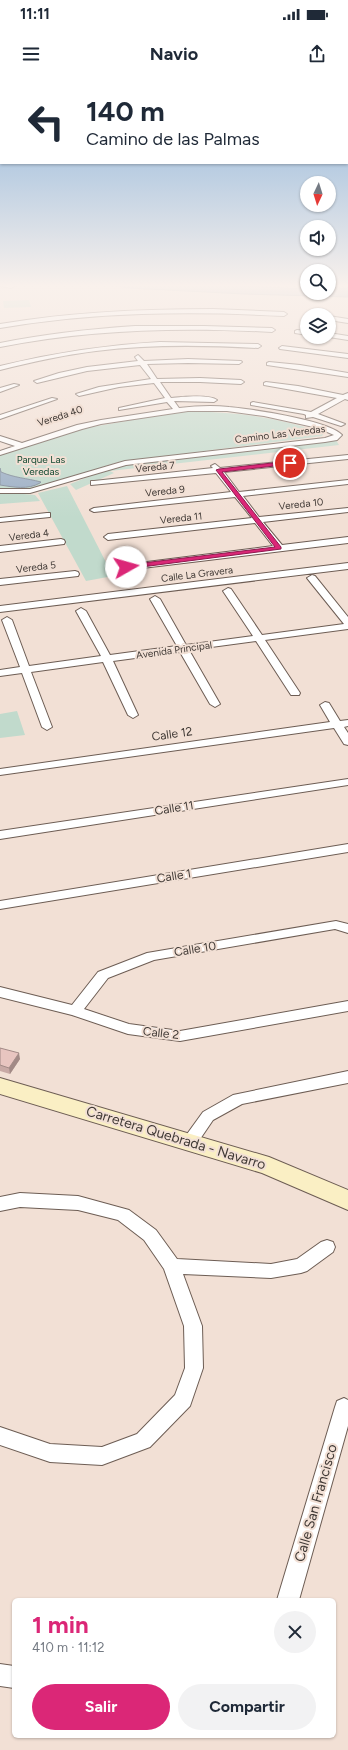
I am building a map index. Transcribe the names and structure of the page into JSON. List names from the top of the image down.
{
  "streets": {
    "street": [
      "Vereda 40",
      "Camino Las Veredas",
      "Vereda 7",
      "Vereda 9",
      "Vereda 10",
      "Vereda 11",
      "Vereda 4",
      "Vereda 5",
      "Calle La Gravera",
      "Avenida Principal",
      "Calle 12",
      "Calle 11",
      "Calle 1",
      "Calle 10",
      "Calle 2",
      "Carretera Quebrada - Navarro",
      "Calle San Francisco"
    ]
  },
  "crossings": [
    ["Vereda 10", "Vereda 11"],
    ["Calle 10", "Calle 2"]
  ],
  "parks": ["Parque Las Veredas"],
  "north": "bottom",
  "page": {
    "status": "11:11",
    "header": "Navio",
    "turn": ["140 m", "Camino de las Palmas"],
    "heading": ["1 min", "410 m · 11:12"],
    "buttons": ["Salir", "Compartir"]
  }
}
